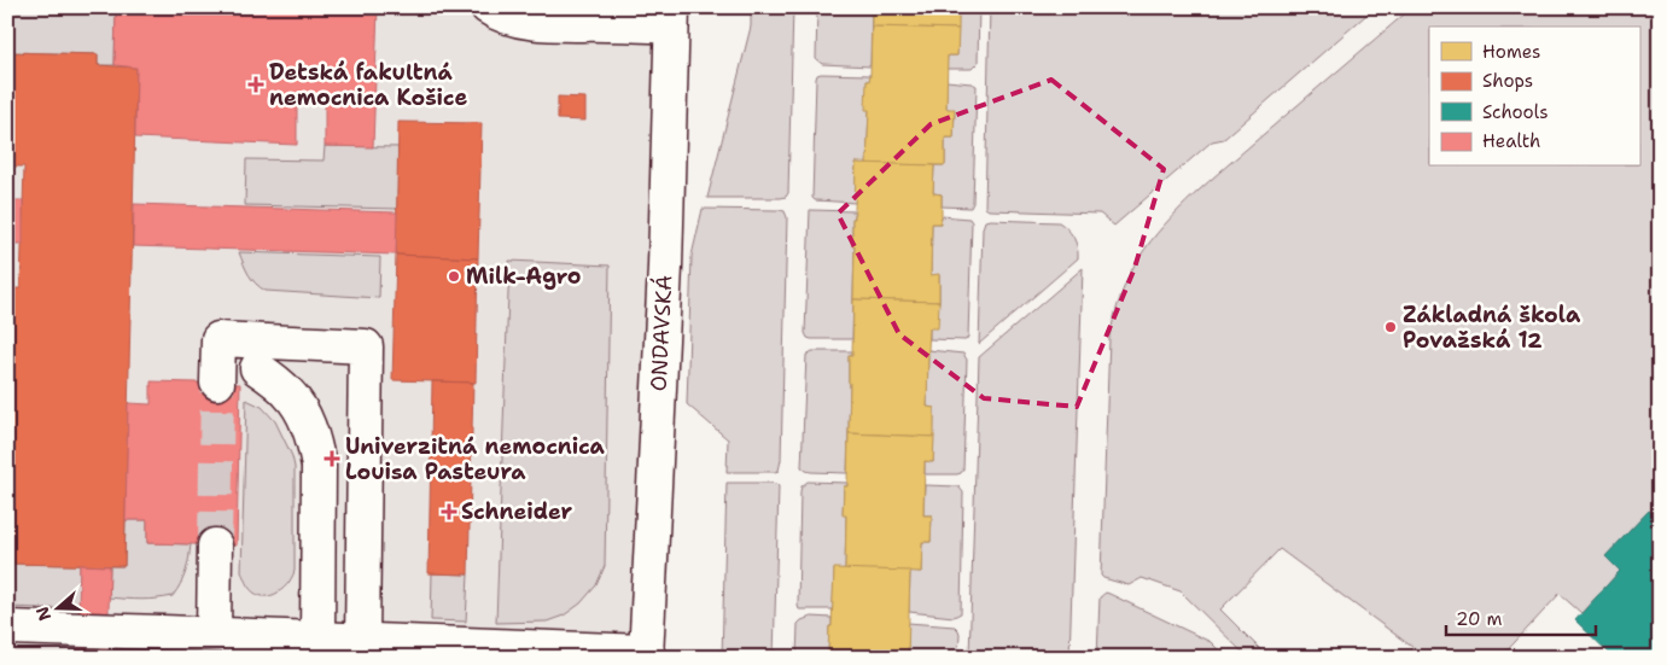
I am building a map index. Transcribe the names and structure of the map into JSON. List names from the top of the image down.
{
  "streets": {
    "street": ["ONDAVSKÁ"]
  },
  "places": {
    "health": ["Detská fakultná nemocnica Košice", "Univerzitná nemocnica Louisa Pasteura", "Schneider"],
    "other": ["Milk-Agro", "Základná škola Považská 12"]
  },
  "legend": [
    "Homes",
    "Shops",
    "Schools",
    "Health"
  ],
  "scale_bar": "20 m",
  "north": "left"
}
